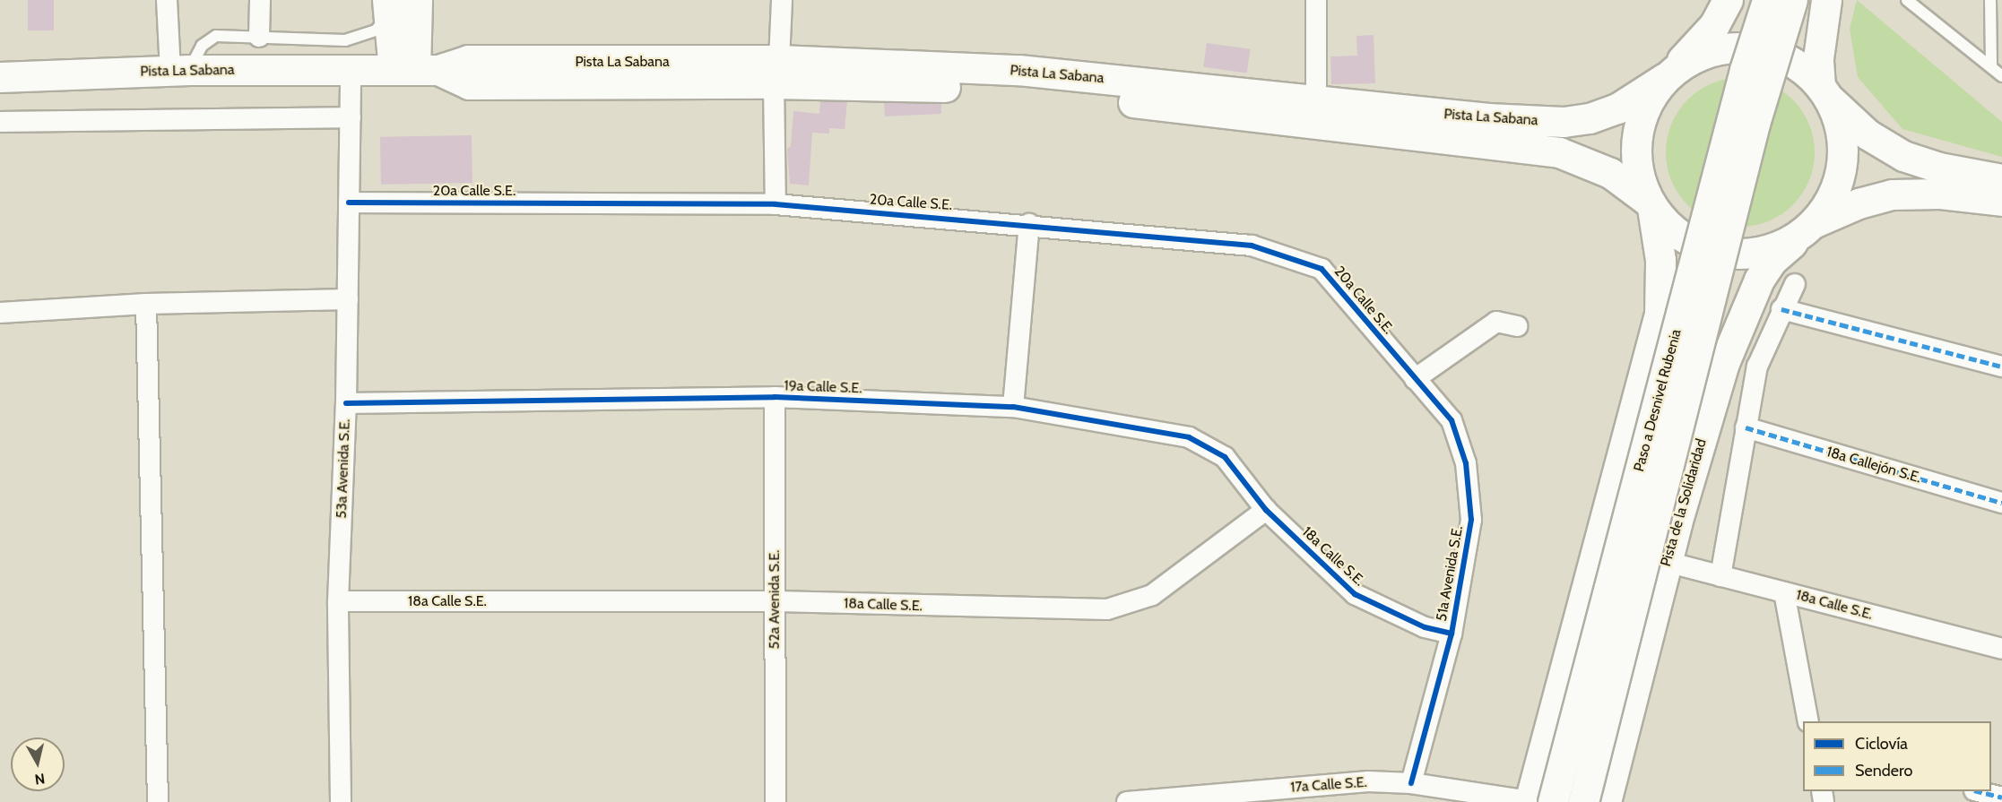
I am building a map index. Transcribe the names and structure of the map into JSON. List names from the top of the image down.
{
  "streets": {
    "main road": ["Pista La Sabana", "Paso a Desnivel Rubenia", "Pista de la Solidaridad"],
    "street": [
      "20a Calle S.E.",
      "19a Calle S.E.",
      "18a Callejón S.E.",
      "53a Avenida S.E.",
      "18a Calle S.E.",
      "51a Avenida S.E.",
      "52a Avenida S.E.",
      "17a Calle S.E."
    ]
  },
  "crossings": [
    ["Pista La Sabana", "53a Avenida S.E."],
    ["20a Calle S.E.", "53a Avenida S.E."],
    ["20a Calle S.E.", "51a Avenida S.E."],
    ["19a Calle S.E.", "53a Avenida S.E."],
    ["19a Calle S.E.", "18a Calle S.E."],
    ["19a Calle S.E.", "52a Avenida S.E."],
    ["53a Avenida S.E.", "18a Calle S.E."],
    ["Pista de la Solidaridad", "18a Calle S.E."],
    ["18a Calle S.E.", "51a Avenida S.E."],
    ["18a Calle S.E.", "52a Avenida S.E."],
    ["51a Avenida S.E.", "17a Calle S.E."]
  ],
  "legend": ["Ciclovía", "Sendero"],
  "north": "bottom"
}
